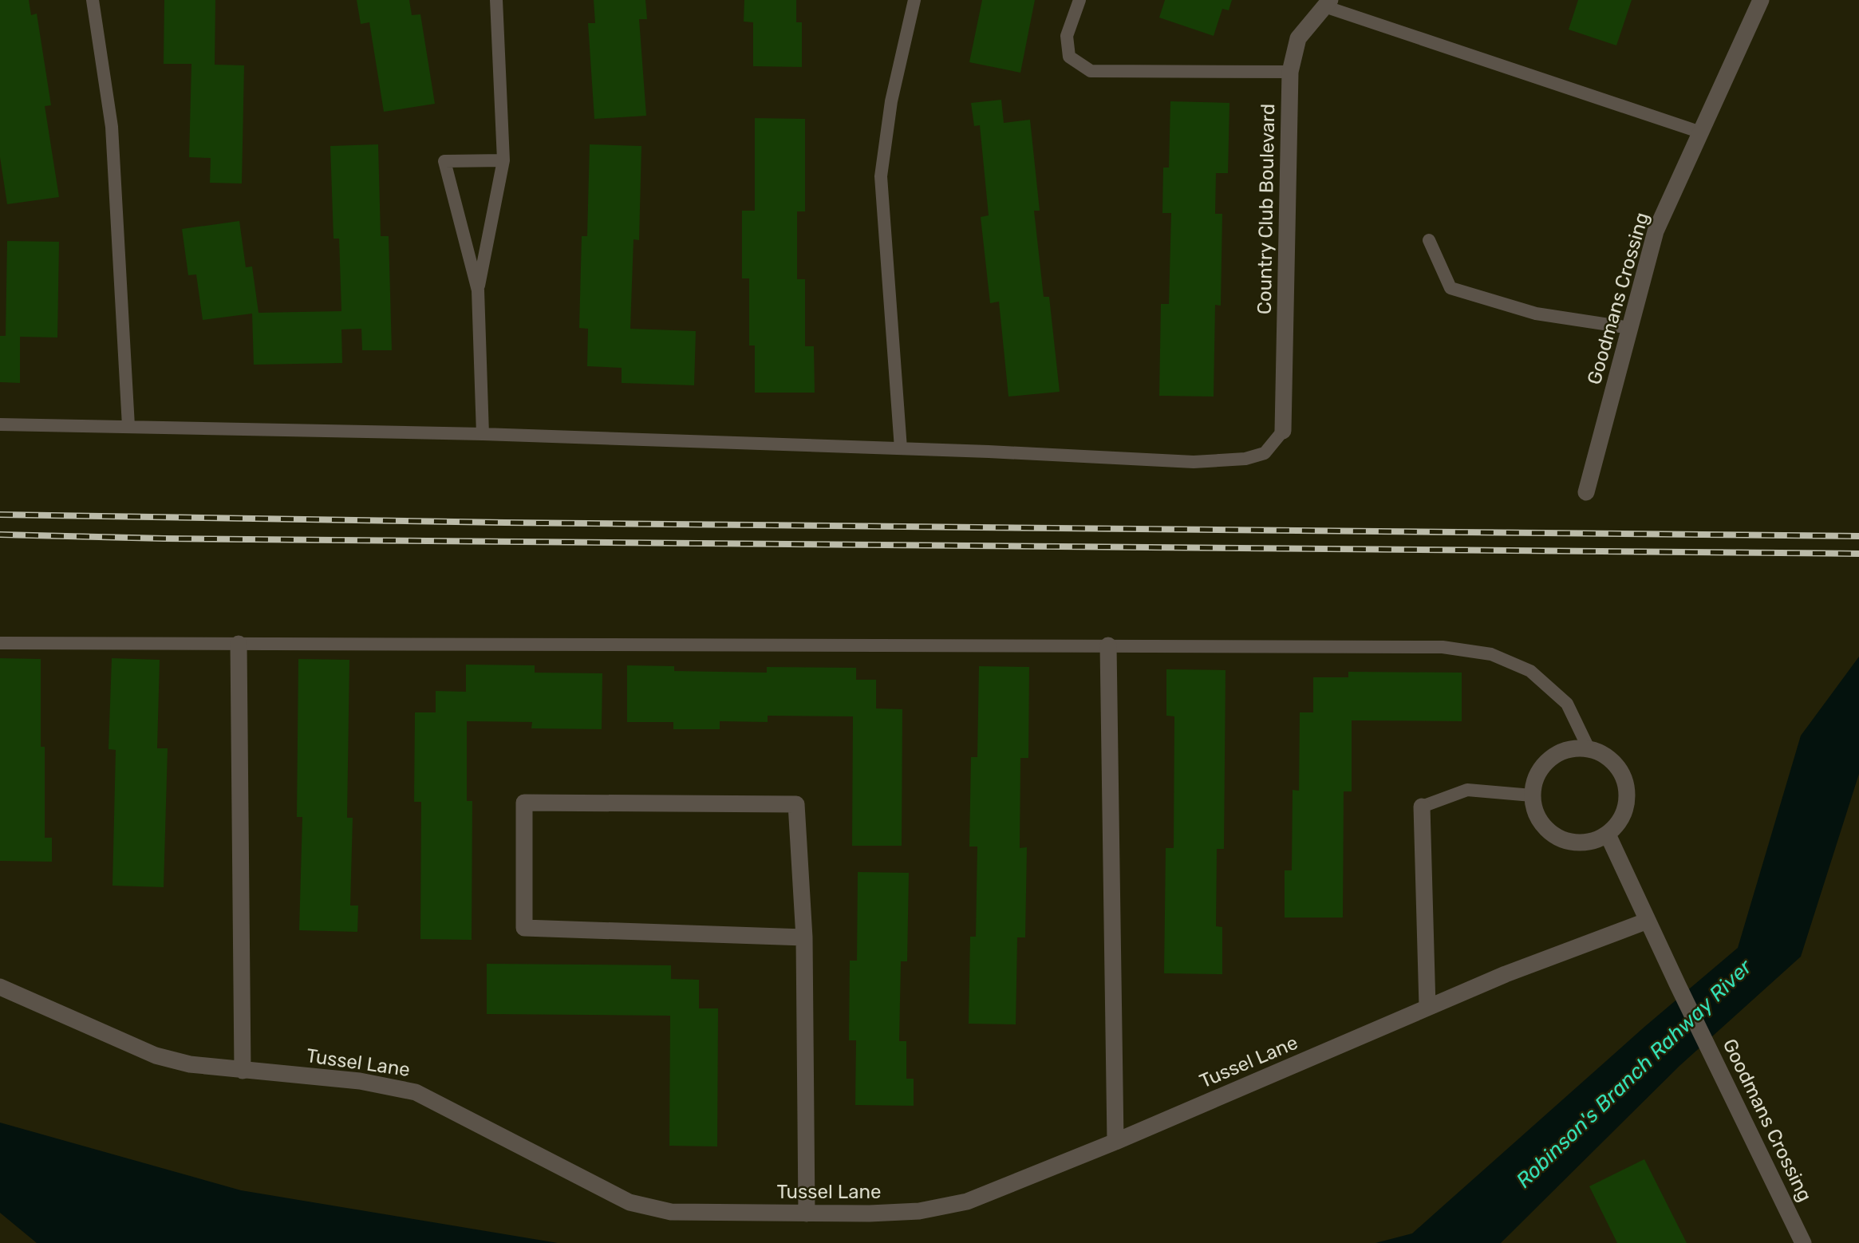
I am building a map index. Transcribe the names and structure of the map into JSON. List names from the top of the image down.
{
  "streets": {
    "street": ["Country Club Boulevard", "Goodmans Crossing", "Tussel Lane"]
  },
  "crossings": [
    ["Goodmans Crossing", "Tussel Lane"]
  ],
  "water": ["Robinson's Branch Rahway River"]
}
